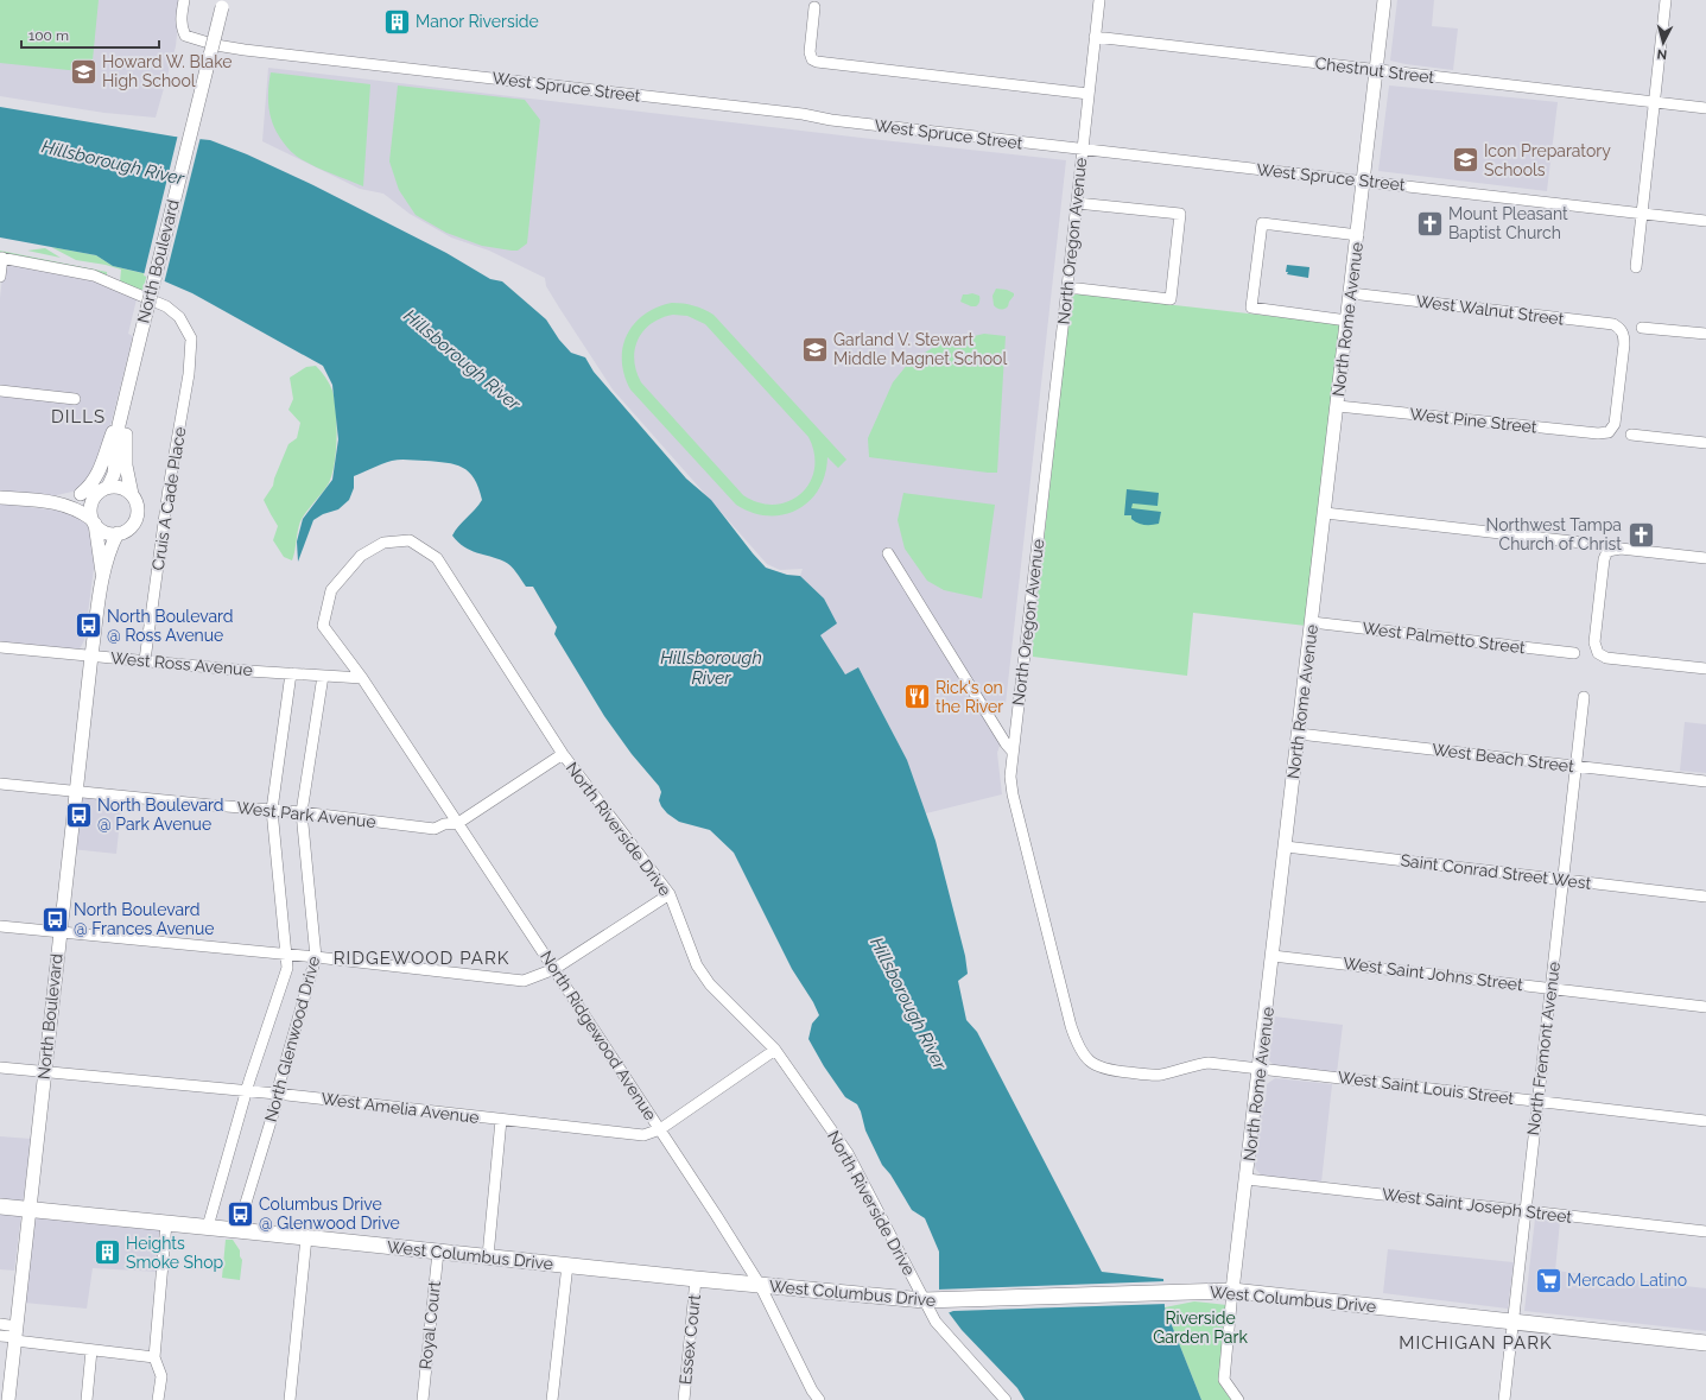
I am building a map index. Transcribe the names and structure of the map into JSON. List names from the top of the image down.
{
  "streets": {
    "main road": ["West Columbus Drive"],
    "street": [
      "Chestnut Street",
      "West Spruce Street",
      "North Oregon Avenue",
      "North Boulevard",
      "West Walnut Street",
      "North Rome Avenue",
      "West Pine Street",
      "Cruis A Cade Place",
      "West Palmetto Street",
      "West Ross Avenue",
      "West Beach Street",
      "West Park Avenue",
      "North Riverside Drive",
      "Saint Conrad Street West",
      "West Saint Johns Street",
      "North Ridgewood Avenue",
      "North Glenwood Drive",
      "North Fremont Avenue",
      "West Saint Louis Street",
      "West Amelia Avenue",
      "West Saint Joseph Street",
      "Royal Court",
      "Essex Court"
    ]
  },
  "crossings": [
    ["Chestnut Street", "North Oregon Avenue"],
    ["Chestnut Street", "North Rome Avenue"],
    ["West Spruce Street", "North Oregon Avenue"],
    ["West Spruce Street", "North Rome Avenue"],
    ["North Oregon Avenue", "North Rome Avenue"],
    ["North Oregon Avenue", "West Saint Louis Street"],
    ["North Boulevard", "West Ross Avenue"],
    ["North Boulevard", "West Park Avenue"],
    ["North Boulevard", "West Amelia Avenue"],
    ["North Boulevard", "West Columbus Drive"],
    ["West Walnut Street", "North Rome Avenue"],
    ["West Walnut Street", "West Pine Street"],
    ["North Rome Avenue", "West Pine Street"],
    ["North Rome Avenue", "West Palmetto Street"],
    ["North Rome Avenue", "West Beach Street"],
    ["North Rome Avenue", "Saint Conrad Street West"],
    ["North Rome Avenue", "West Saint Johns Street"],
    ["North Rome Avenue", "West Saint Louis Street"],
    ["North Rome Avenue", "West Saint Joseph Street"],
    ["North Rome Avenue", "West Columbus Drive"],
    ["Cruis A Cade Place", "West Ross Avenue"],
    ["West Ross Avenue", "North Riverside Drive"],
    ["West Ross Avenue", "North Ridgewood Avenue"],
    ["West Ross Avenue", "North Glenwood Drive"],
    ["West Beach Street", "North Fremont Avenue"],
    ["West Park Avenue", "North Riverside Drive"],
    ["West Park Avenue", "North Ridgewood Avenue"],
    ["West Park Avenue", "North Glenwood Drive"],
    ["North Riverside Drive", "North Ridgewood Avenue"],
    ["North Riverside Drive", "West Amelia Avenue"],
    ["North Riverside Drive", "West Columbus Drive"],
    ["Saint Conrad Street West", "North Fremont Avenue"],
    ["West Saint Johns Street", "North Fremont Avenue"],
    ["North Ridgewood Avenue", "West Amelia Avenue"],
    ["North Ridgewood Avenue", "West Columbus Drive"],
    ["North Glenwood Drive", "West Amelia Avenue"],
    ["North Glenwood Drive", "West Columbus Drive"],
    ["North Fremont Avenue", "West Saint Louis Street"],
    ["North Fremont Avenue", "West Saint Joseph Street"],
    ["North Fremont Avenue", "West Columbus Drive"],
    ["West Columbus Drive", "Royal Court"],
    ["West Columbus Drive", "Essex Court"]
  ],
  "districts": ["DILLS", "RIDGEWOOD PARK", "MICHIGAN PARK"],
  "water": ["Hillsborough River"],
  "parks": ["Riverside Garden Park"],
  "places": {
    "building": ["Manor Riverside", "Heights Smoke Shop"],
    "school or university": ["Howard W. Blake High School", "Icon Preparatory Schools", "Garland V. Stewart Middle Magnet School"],
    "church": ["Mount Pleasant Baptist Church", "Northwest Tampa Church of Christ"],
    "bus stop": [
      "North Boulevard @ Ross Avenue",
      "North Boulevard @ Park Avenue",
      "North Boulevard @ Frances Avenue",
      "Columbus Drive @ Glenwood Drive"
    ],
    "restaurant": ["Rick's on the River"],
    "supermarket": ["Mercado Latino"]
  },
  "scale_bar": "100 m",
  "north": "bottom"
}
